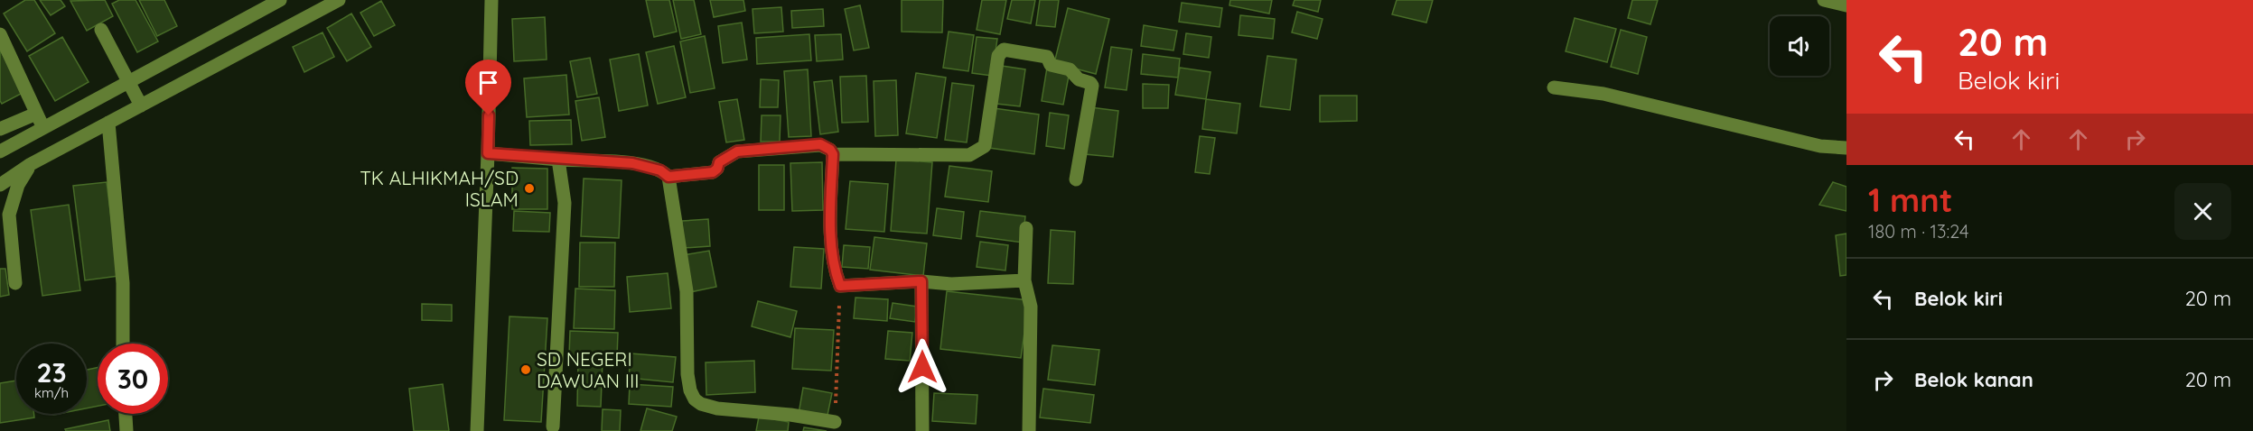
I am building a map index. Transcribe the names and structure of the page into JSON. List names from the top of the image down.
{
  "places": ["TK ALHIKMAH/SD ISLAM", "SD NEGERI DAWUAN III"],
  "page": {
    "turn": ["20 m", "Belok kiri"],
    "heading": ["1 mnt", "180 m · 13:24"],
    "list": [
      {
        "name": "Belok kiri",
        "value": "20 m"
      },
      {
        "name": "Belok kanan",
        "value": "20 m"
      }
    ],
    "speed": "23 km/h",
    "limit": "30"
  }
}
